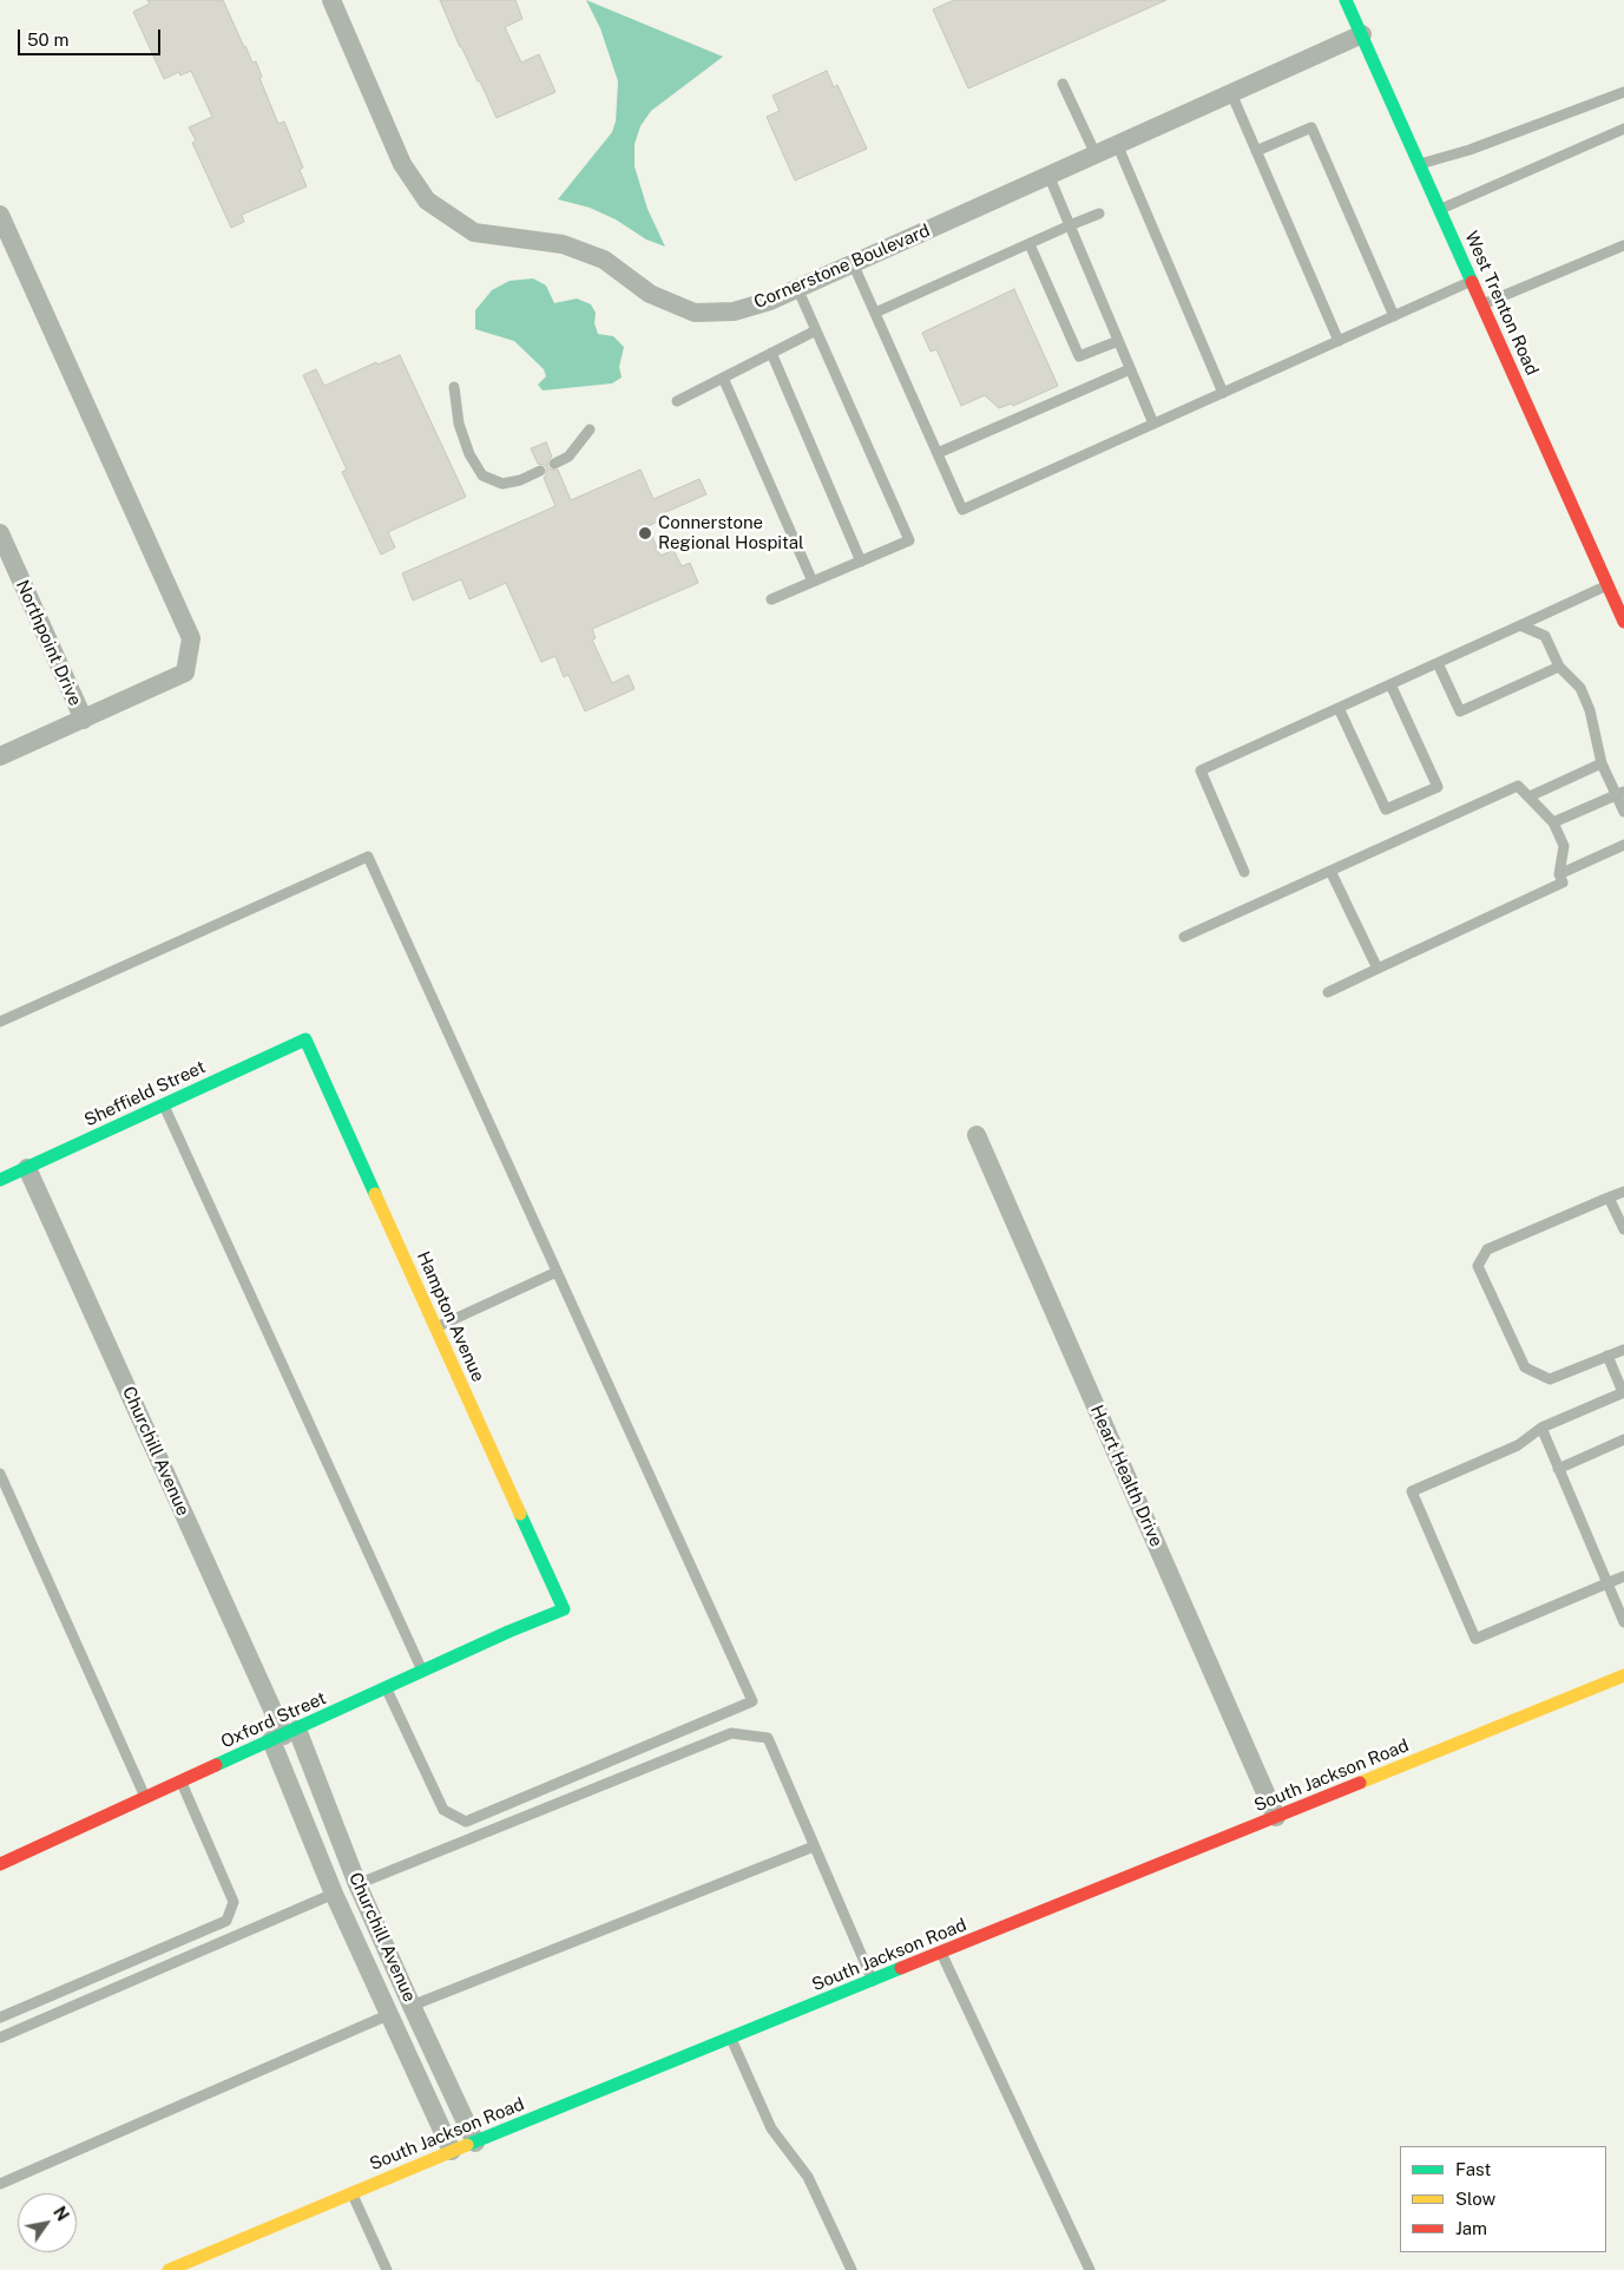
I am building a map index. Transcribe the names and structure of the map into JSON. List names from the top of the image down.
{
  "streets": {
    "main road": [
      "West Trenton Road",
      "Sheffield Street",
      "Hampton Avenue",
      "Oxford Street",
      "South Jackson Road"
    ],
    "street": [
      "Cornerstone Boulevard",
      "Northpoint Drive",
      "Churchill Avenue",
      "Heart Health Drive"
    ]
  },
  "crossings": [
    ["Cornerstone Boulevard", "West Trenton Road"],
    ["Sheffield Street", "Hampton Avenue"],
    ["Sheffield Street", "Churchill Avenue"],
    ["Hampton Avenue", "Oxford Street"],
    ["Churchill Avenue", "Oxford Street"],
    ["Churchill Avenue", "South Jackson Road"],
    ["Heart Health Drive", "South Jackson Road"]
  ],
  "places": ["Connerstone Regional Hospital"],
  "legend": ["Fast", "Slow", "Jam"],
  "scale_bar": "50 m",
  "north": "top right"
}
